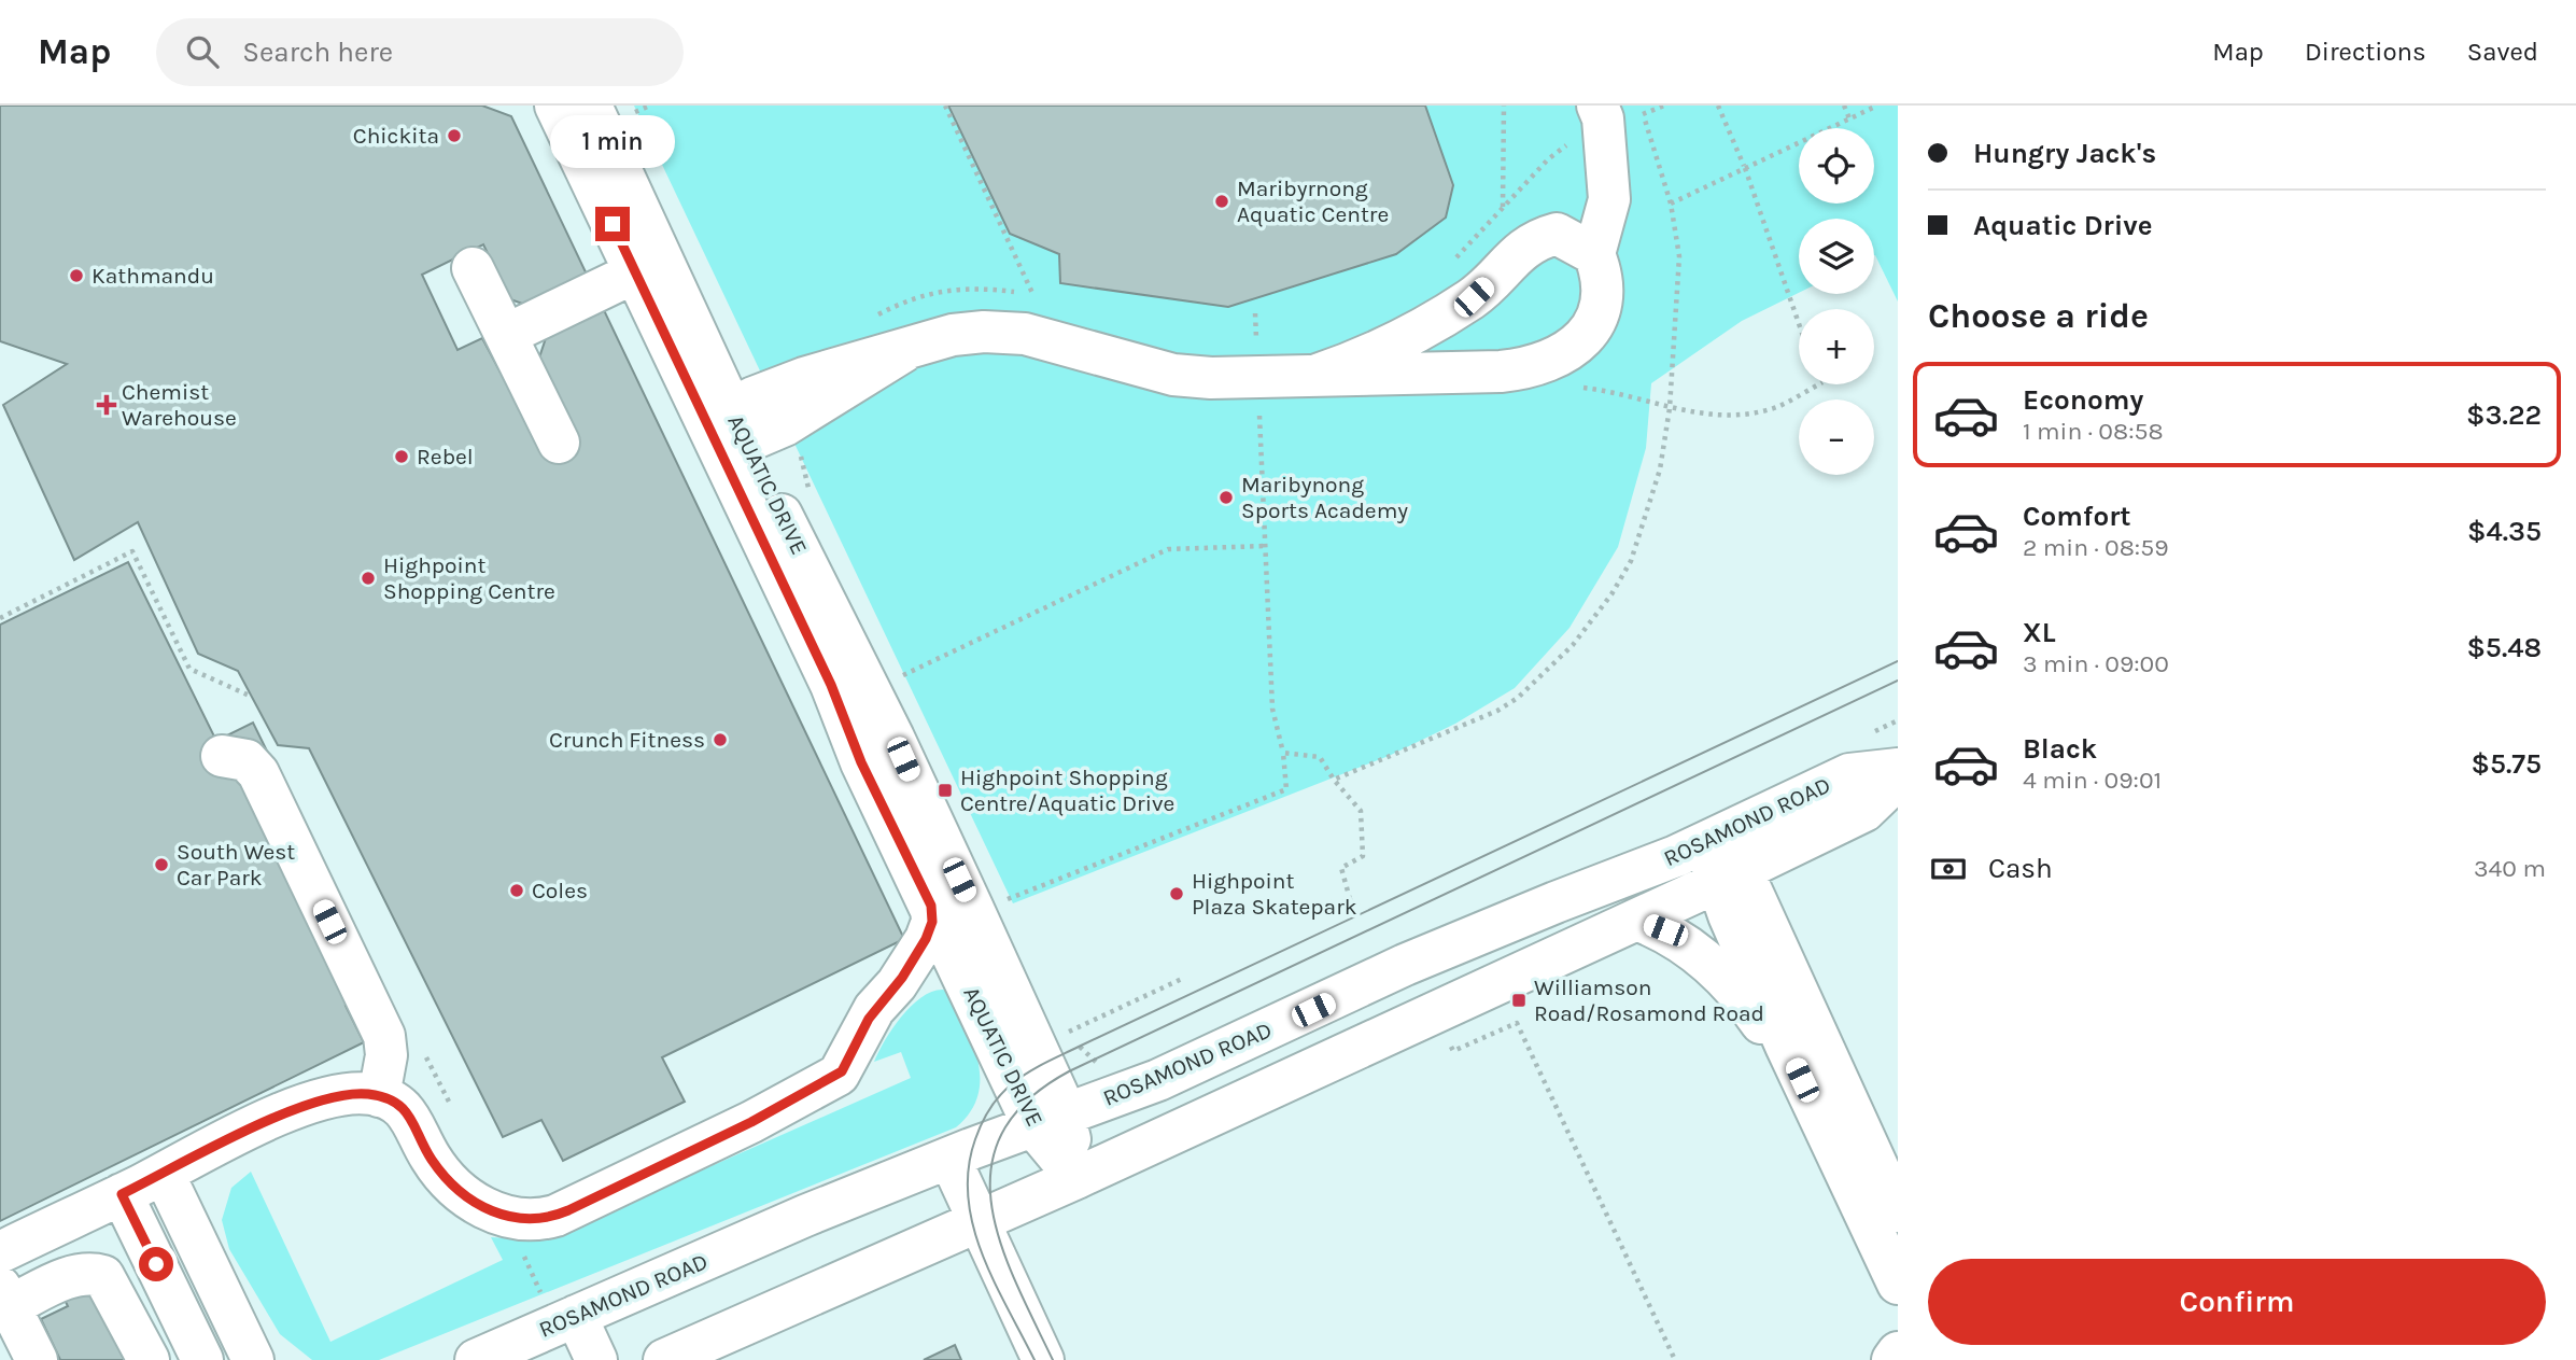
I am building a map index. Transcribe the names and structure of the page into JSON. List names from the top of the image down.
{
  "streets": {
    "street": ["AQUATIC DRIVE", "ROSAMOND ROAD"]
  },
  "crossings": [
    ["AQUATIC DRIVE", "ROSAMOND ROAD"]
  ],
  "places": {
    "other": [
      "Chickita",
      "Maribyrnong Aquatic Centre",
      "Kathmandu",
      "Rebel",
      "Maribynong Sports Academy",
      "Highpoint Shopping Centre",
      "Crunch Fitness",
      "South West Car Park",
      "Coles",
      "Highpoint Plaza Skatepark"
    ],
    "health": ["Chemist Warehouse"],
    "transit": ["Highpoint Shopping Centre/Aquatic Drive", "Williamson Road/Rosamond Road"]
  },
  "page": {
    "header": "Map",
    "search": "Search here",
    "nav": ["Map", "Directions", "Saved"],
    "banner": ["Hungry Jack's", "Aquatic Drive"],
    "bubble": "1 min",
    "map_buttons": ["+", "−"],
    "heading": "Choose a ride",
    "list": [
      {
        "name": "Economy",
        "note": "1 min · 08:58",
        "value": "$3.22"
      },
      {
        "name": "Comfort",
        "note": "2 min · 08:59",
        "value": "$4.35"
      },
      {
        "name": "XL",
        "note": "3 min · 09:00",
        "value": "$5.48"
      },
      {
        "name": "Black",
        "note": "4 min · 09:01",
        "value": "$5.75"
      }
    ],
    "pay": ["Cash", "340 m"],
    "buttons": "Confirm"
  }
}
